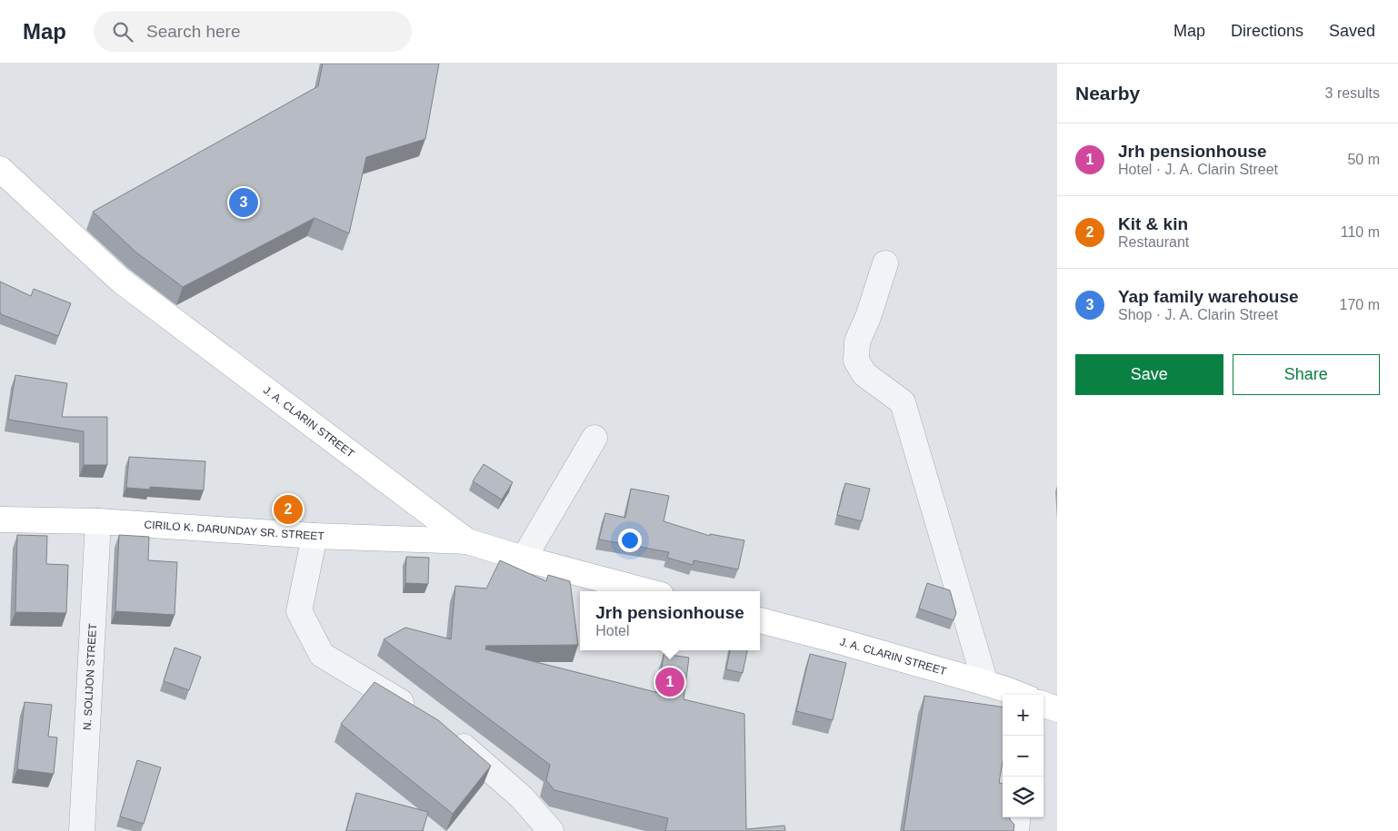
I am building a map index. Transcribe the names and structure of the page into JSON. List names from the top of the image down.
{
  "streets": {
    "main road": ["J. A. CLARIN STREET", "CIRILO K. DARUNDAY SR. STREET"],
    "street": ["N. SOLIJON STREET"]
  },
  "crossings": [
    ["J. A. CLARIN STREET", "CIRILO K. DARUNDAY SR. STREET"],
    ["CIRILO K. DARUNDAY SR. STREET", "N. SOLIJON STREET"]
  ],
  "page": {
    "header": "Map",
    "search": "Search here",
    "nav": ["Map", "Directions", "Saved"],
    "heading": ["Nearby", "3 results"],
    "list": [
      {
        "mark": "1",
        "name": "Jrh pensionhouse",
        "note": "Hotel · J. A. Clarin Street",
        "value": "50 m"
      },
      {
        "mark": "2",
        "name": "Kit & kin",
        "note": "Restaurant",
        "value": "110 m"
      },
      {
        "mark": "3",
        "name": "Yap family warehouse",
        "note": "Shop · J. A. Clarin Street",
        "value": "170 m"
      }
    ],
    "pins": ["3", "2", "1"],
    "buttons": ["Save", "Share"],
    "popup": ["Jrh pensionhouse", "Hotel"],
    "map_buttons": ["+", "−"]
  }
}
